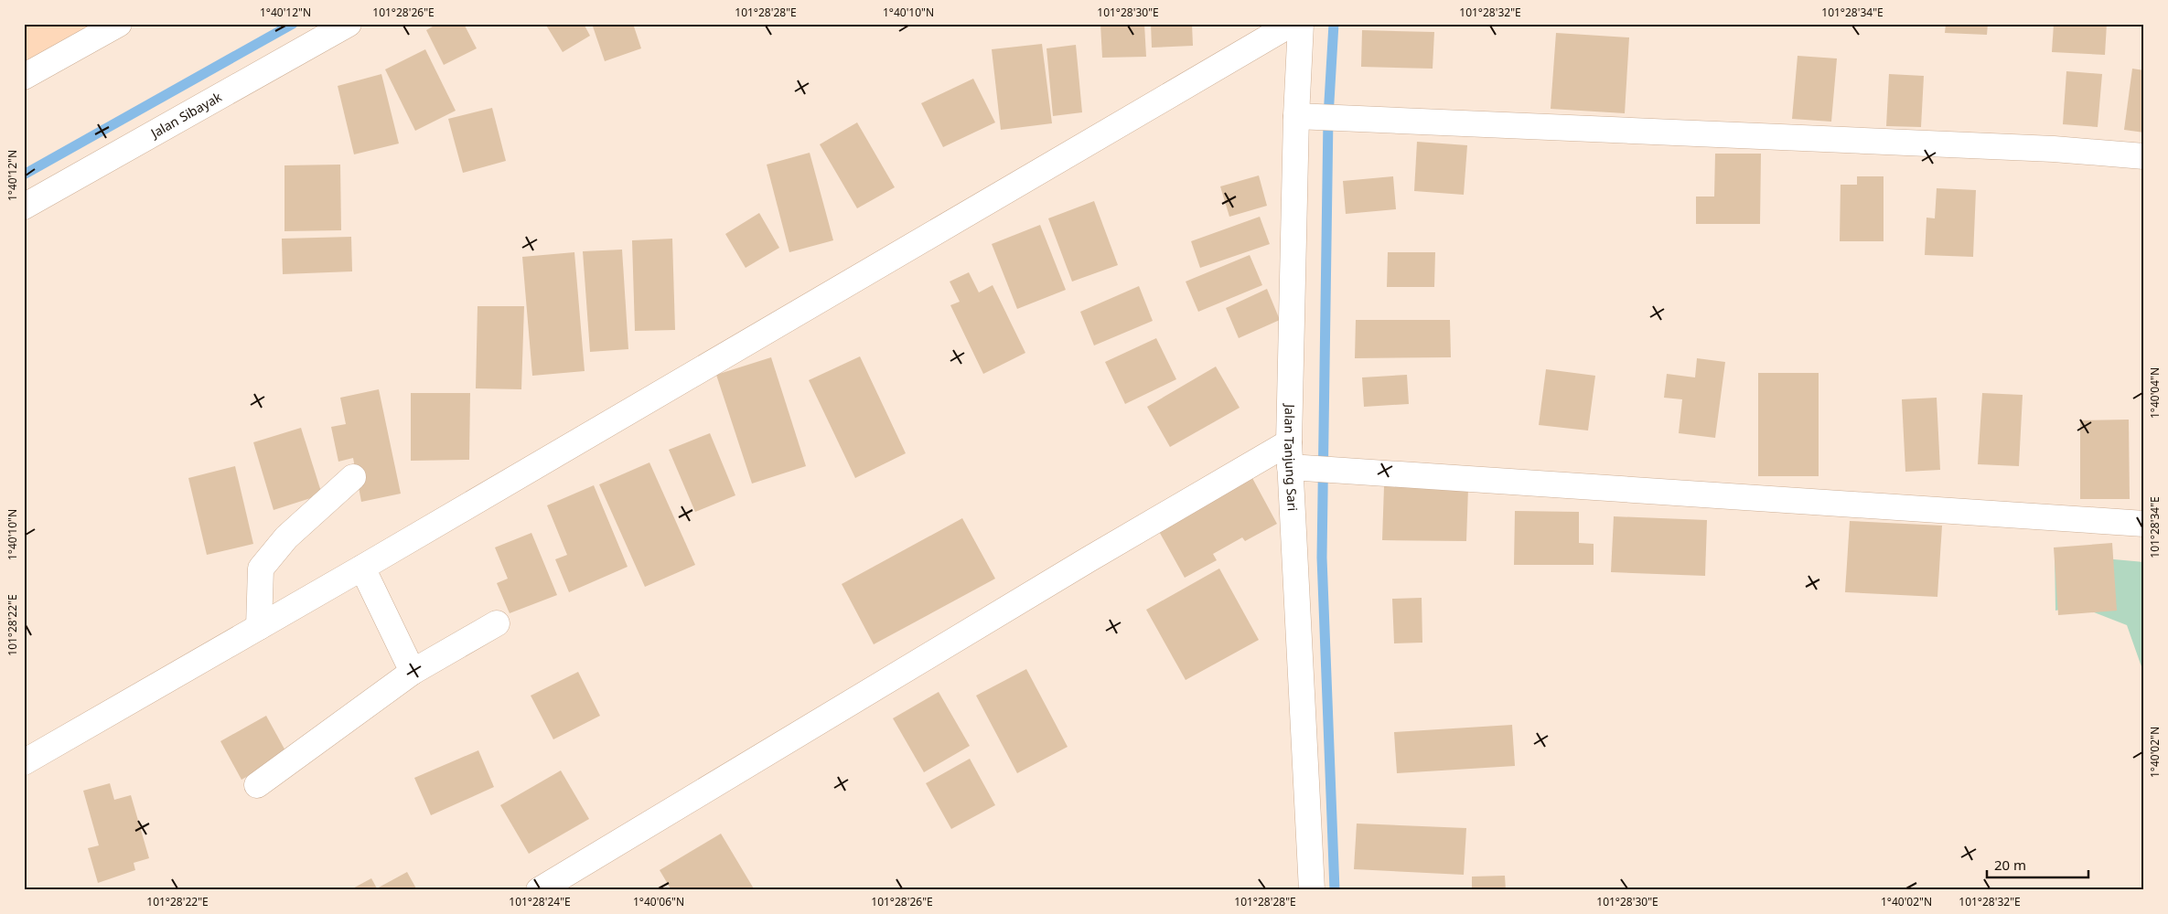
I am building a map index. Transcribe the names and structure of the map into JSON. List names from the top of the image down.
{
  "streets": {
    "street": ["Jalan Sibayak", "Jalan Tanjung Sari"]
  },
  "scale_bar": "20 m",
  "coordinates": [
    "1°40'12\"N",
    "101°28'26\"E",
    "101°28'28\"E",
    "1°40'10\"N",
    "101°28'30\"E",
    "101°28'32\"E",
    "101°28'34\"E",
    "1°40'04\"N",
    "101°28'22\"E",
    "1°40'02\"N",
    "101°28'24\"E",
    "1°40'06\"N"
  ]
}
